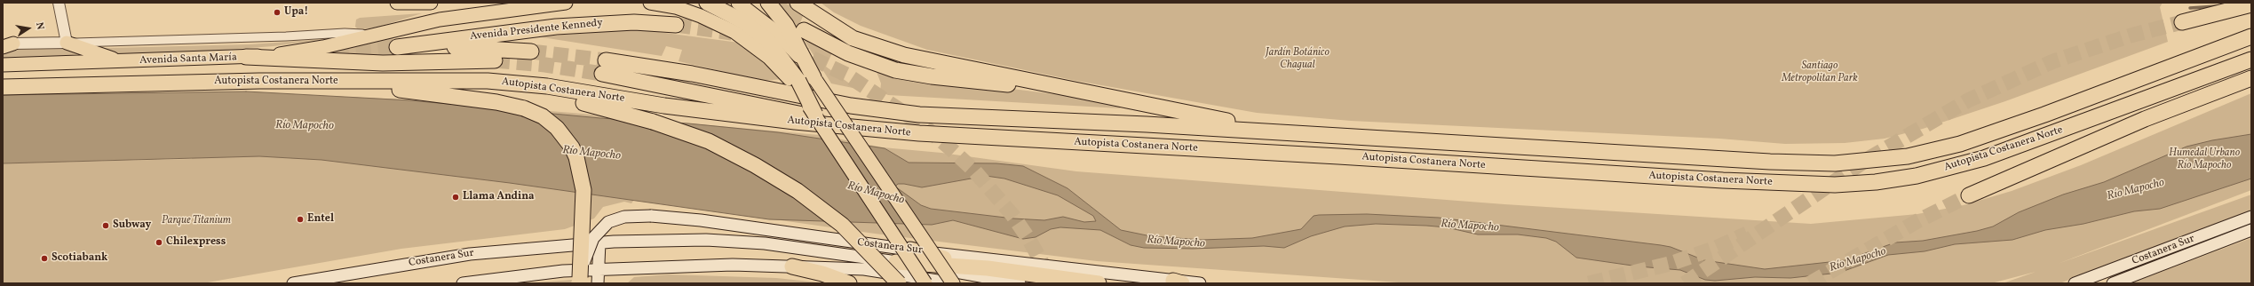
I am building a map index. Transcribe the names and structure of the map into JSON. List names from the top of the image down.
{
  "streets": {
    "highway": ["Avenida Presidente Kennedy", "Autopista Costanera Norte"],
    "main road": ["Avenida Santa María", "Costanera Sur"]
  },
  "water": ["Río Mapocho"],
  "parks": [
    "Jardín Botánico Chagual",
    "Santiago Metropolitan Park",
    "Humedal Urbano Río Mapocho",
    "Parque Titanium"
  ],
  "places": [
    "Upa!",
    "Llama Andina",
    "Entel",
    "Subway",
    "Chilexpress",
    "Scotiabank"
  ],
  "north": "right"
}
